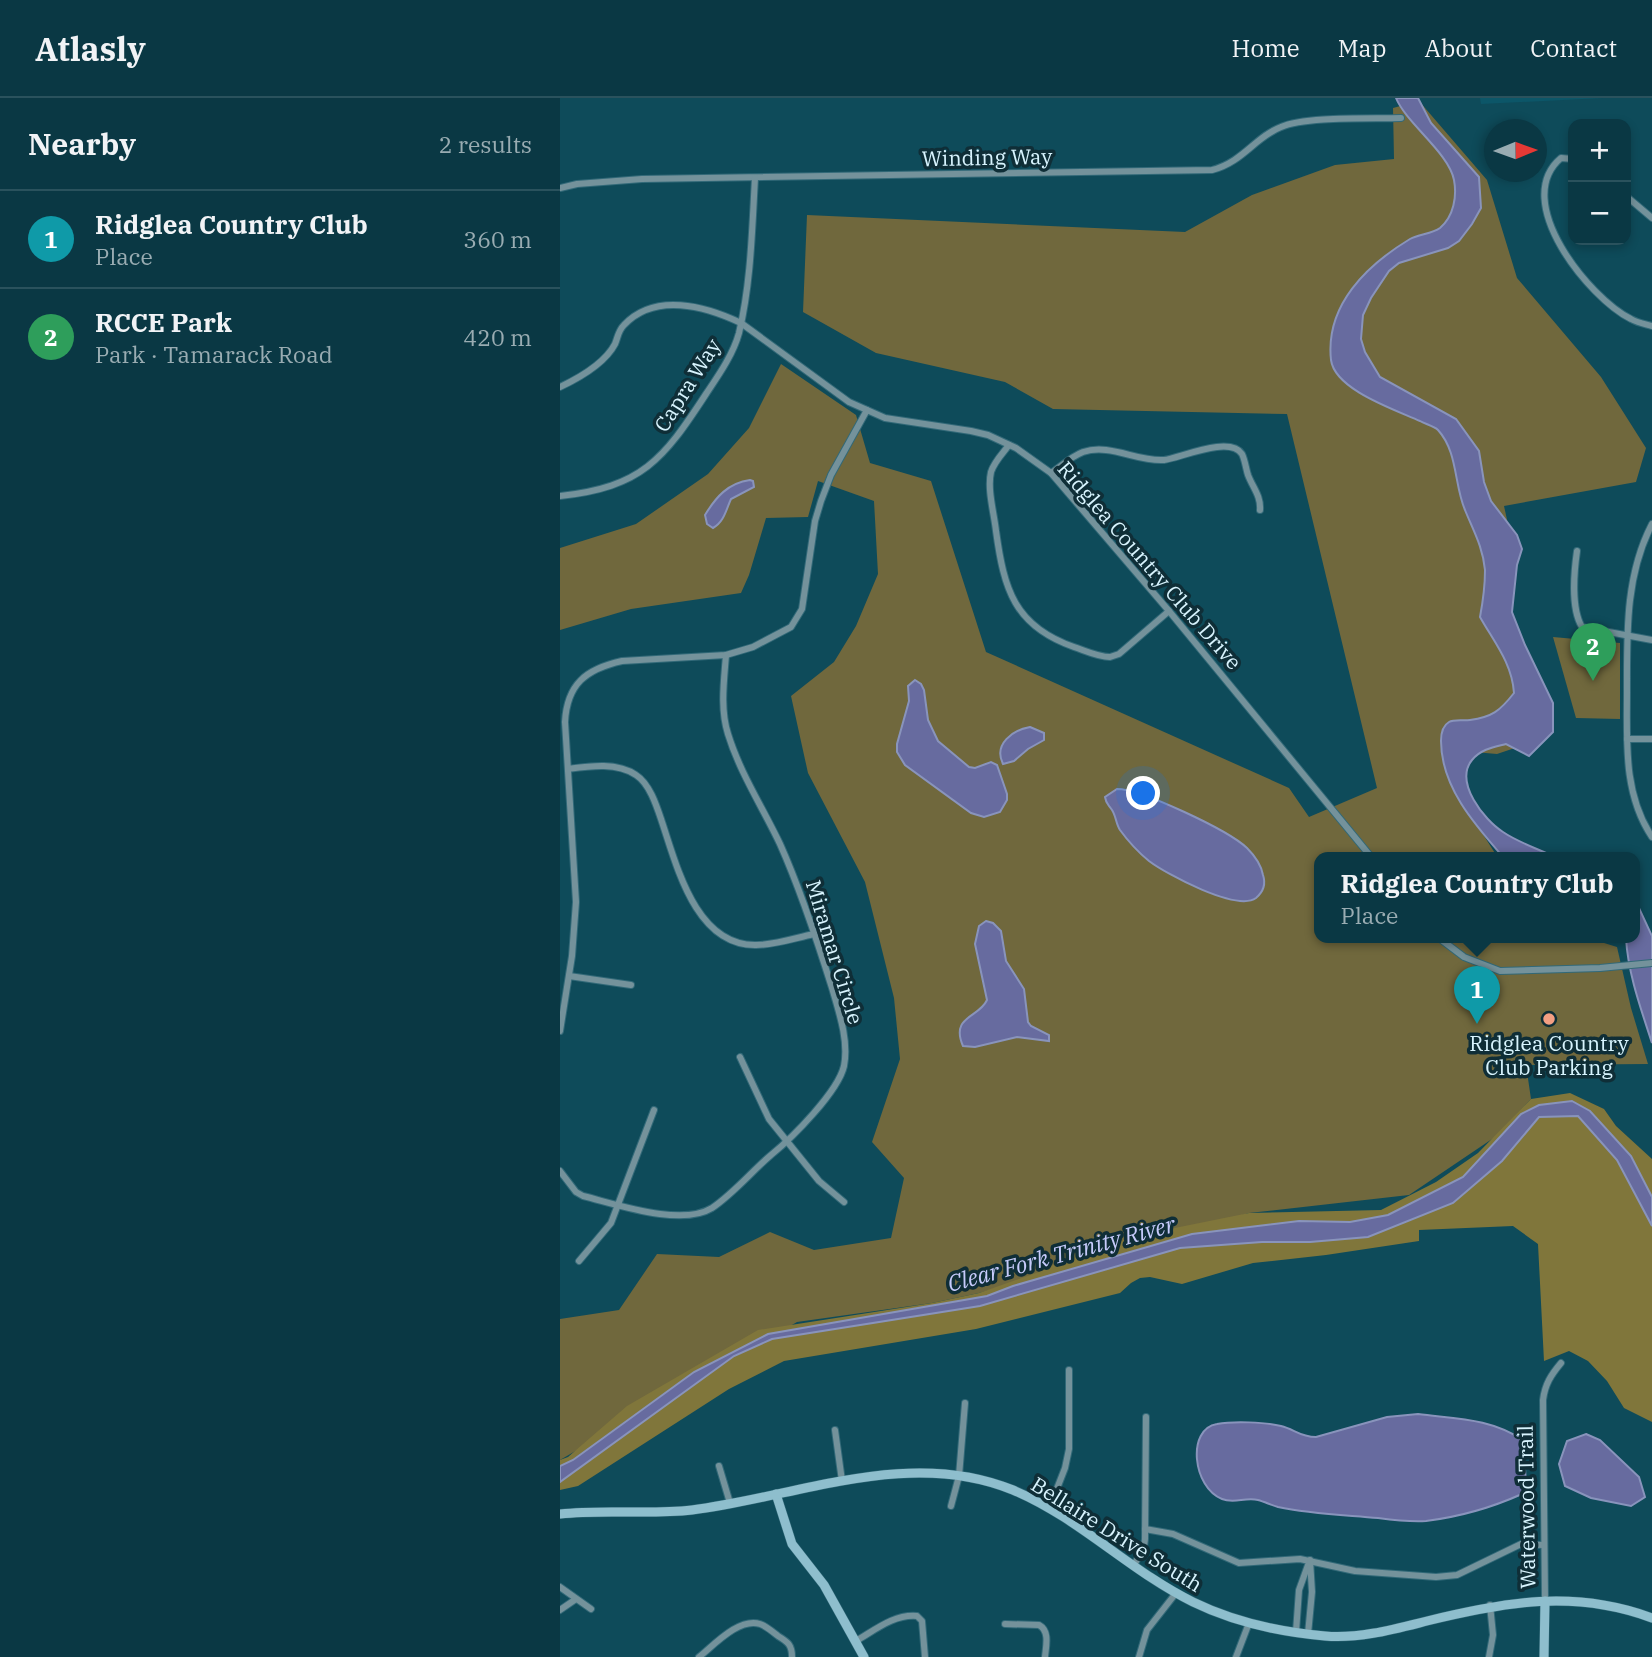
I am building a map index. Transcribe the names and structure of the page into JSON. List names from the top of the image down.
{
  "streets": {
    "street": [
      "Winding Way",
      "Capra Way",
      "Ridglea Country Club Drive",
      "Miramar Circle",
      "Waterwood Trail",
      "Bellaire Drive South"
    ]
  },
  "crossings": [
    ["Winding Way", "Capra Way"],
    ["Capra Way", "Ridglea Country Club Drive"],
    ["Waterwood Trail", "Bellaire Drive South"]
  ],
  "water": ["Clear Fork Trinity River"],
  "places": ["Ridglea Country Club Parking"],
  "north": "right",
  "page": {
    "header": "Atlasly",
    "nav": [
      "Home",
      "Map",
      "About",
      "Contact"
    ],
    "heading": ["Nearby", "2 results"],
    "map_buttons": ["+", "−"],
    "list": [
      {
        "mark": "1",
        "name": "Ridglea Country Club",
        "note": "Place",
        "value": "360 m"
      },
      {
        "mark": "2",
        "name": "RCCE Park",
        "note": "Park · Tamarack Road",
        "value": "420 m"
      }
    ],
    "pins": ["2", "1"],
    "popup": ["Ridglea Country Club", "Place"]
  }
}
